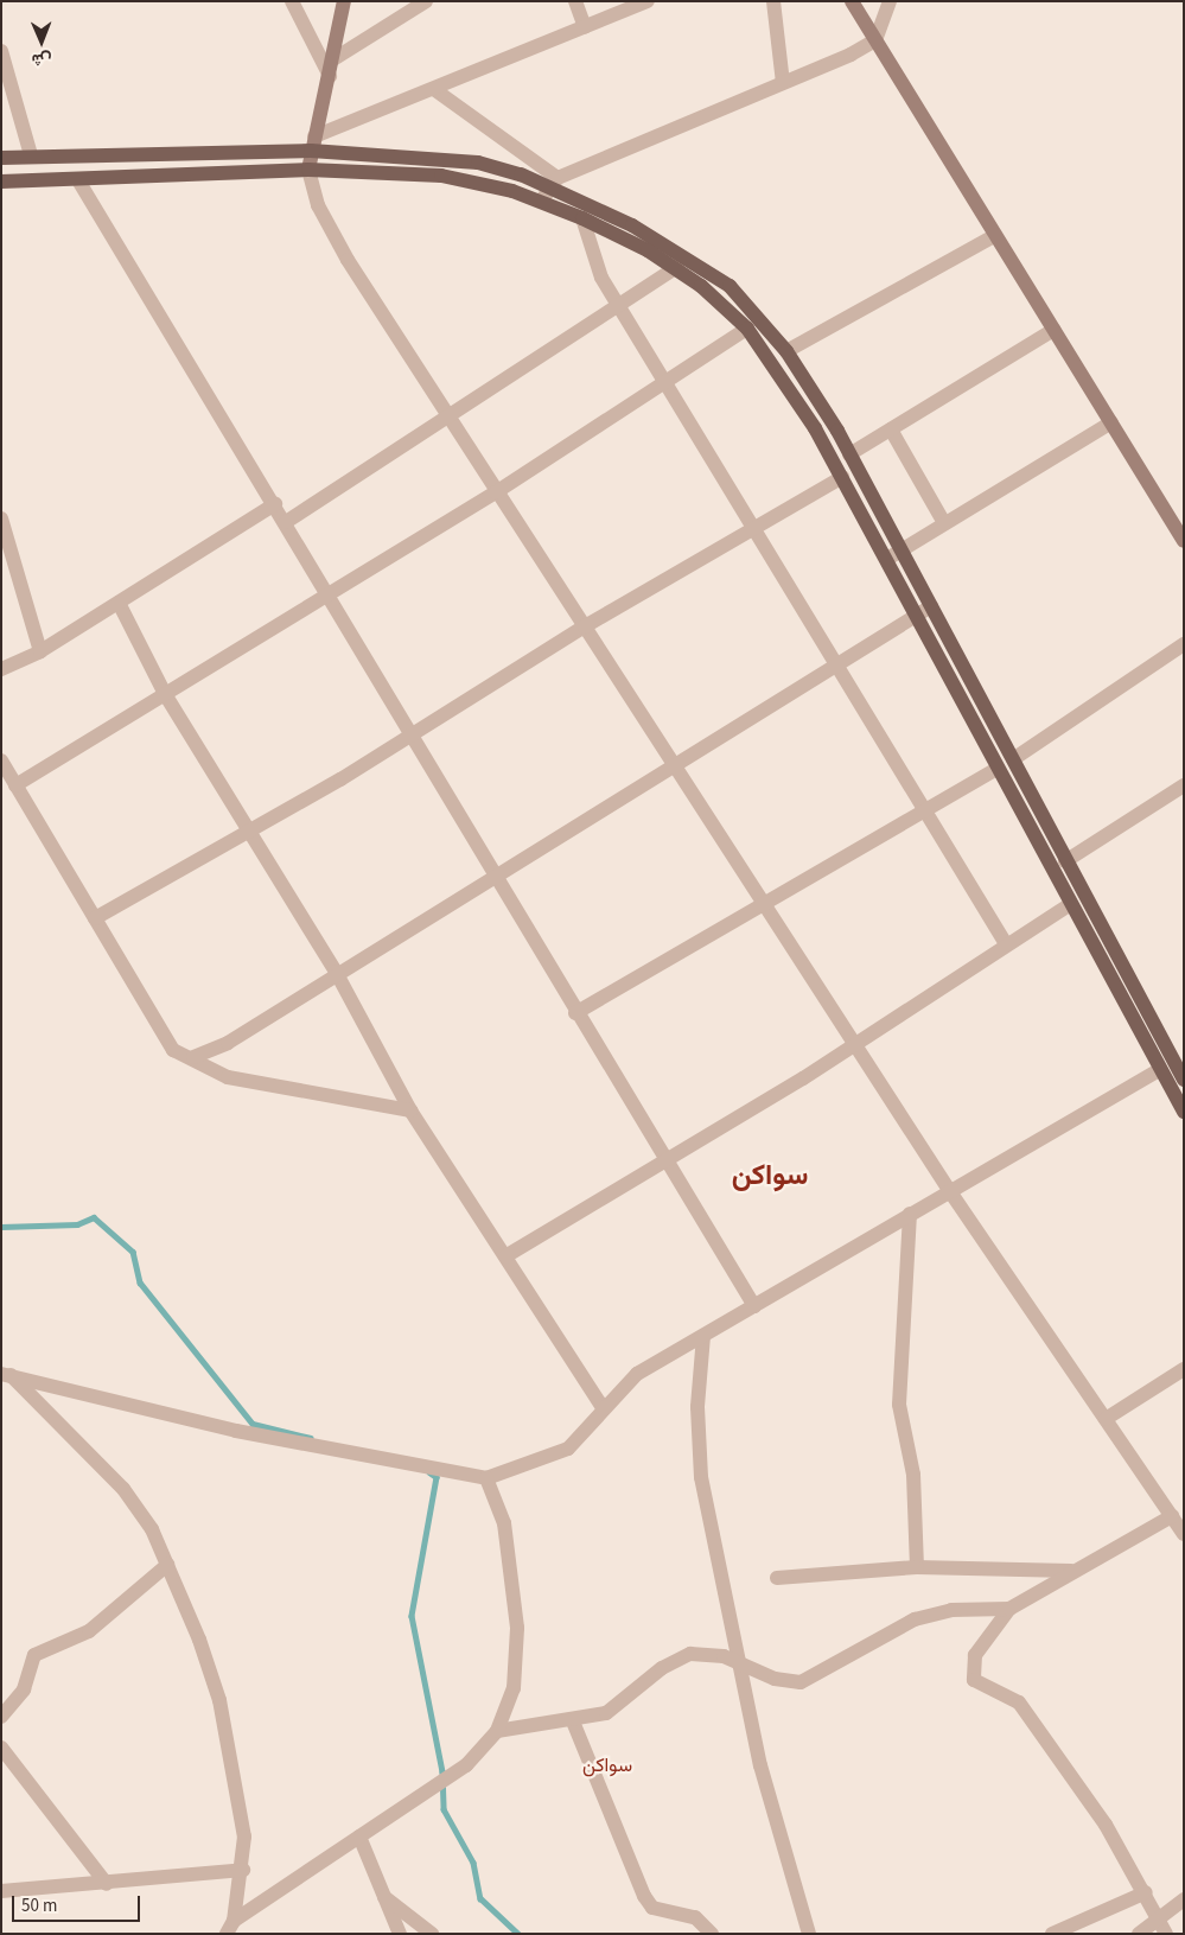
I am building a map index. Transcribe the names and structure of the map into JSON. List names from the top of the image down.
{
  "districts": ["سواكن", "سواكن"],
  "scale_bar": "50 m",
  "north": "bottom"
}
